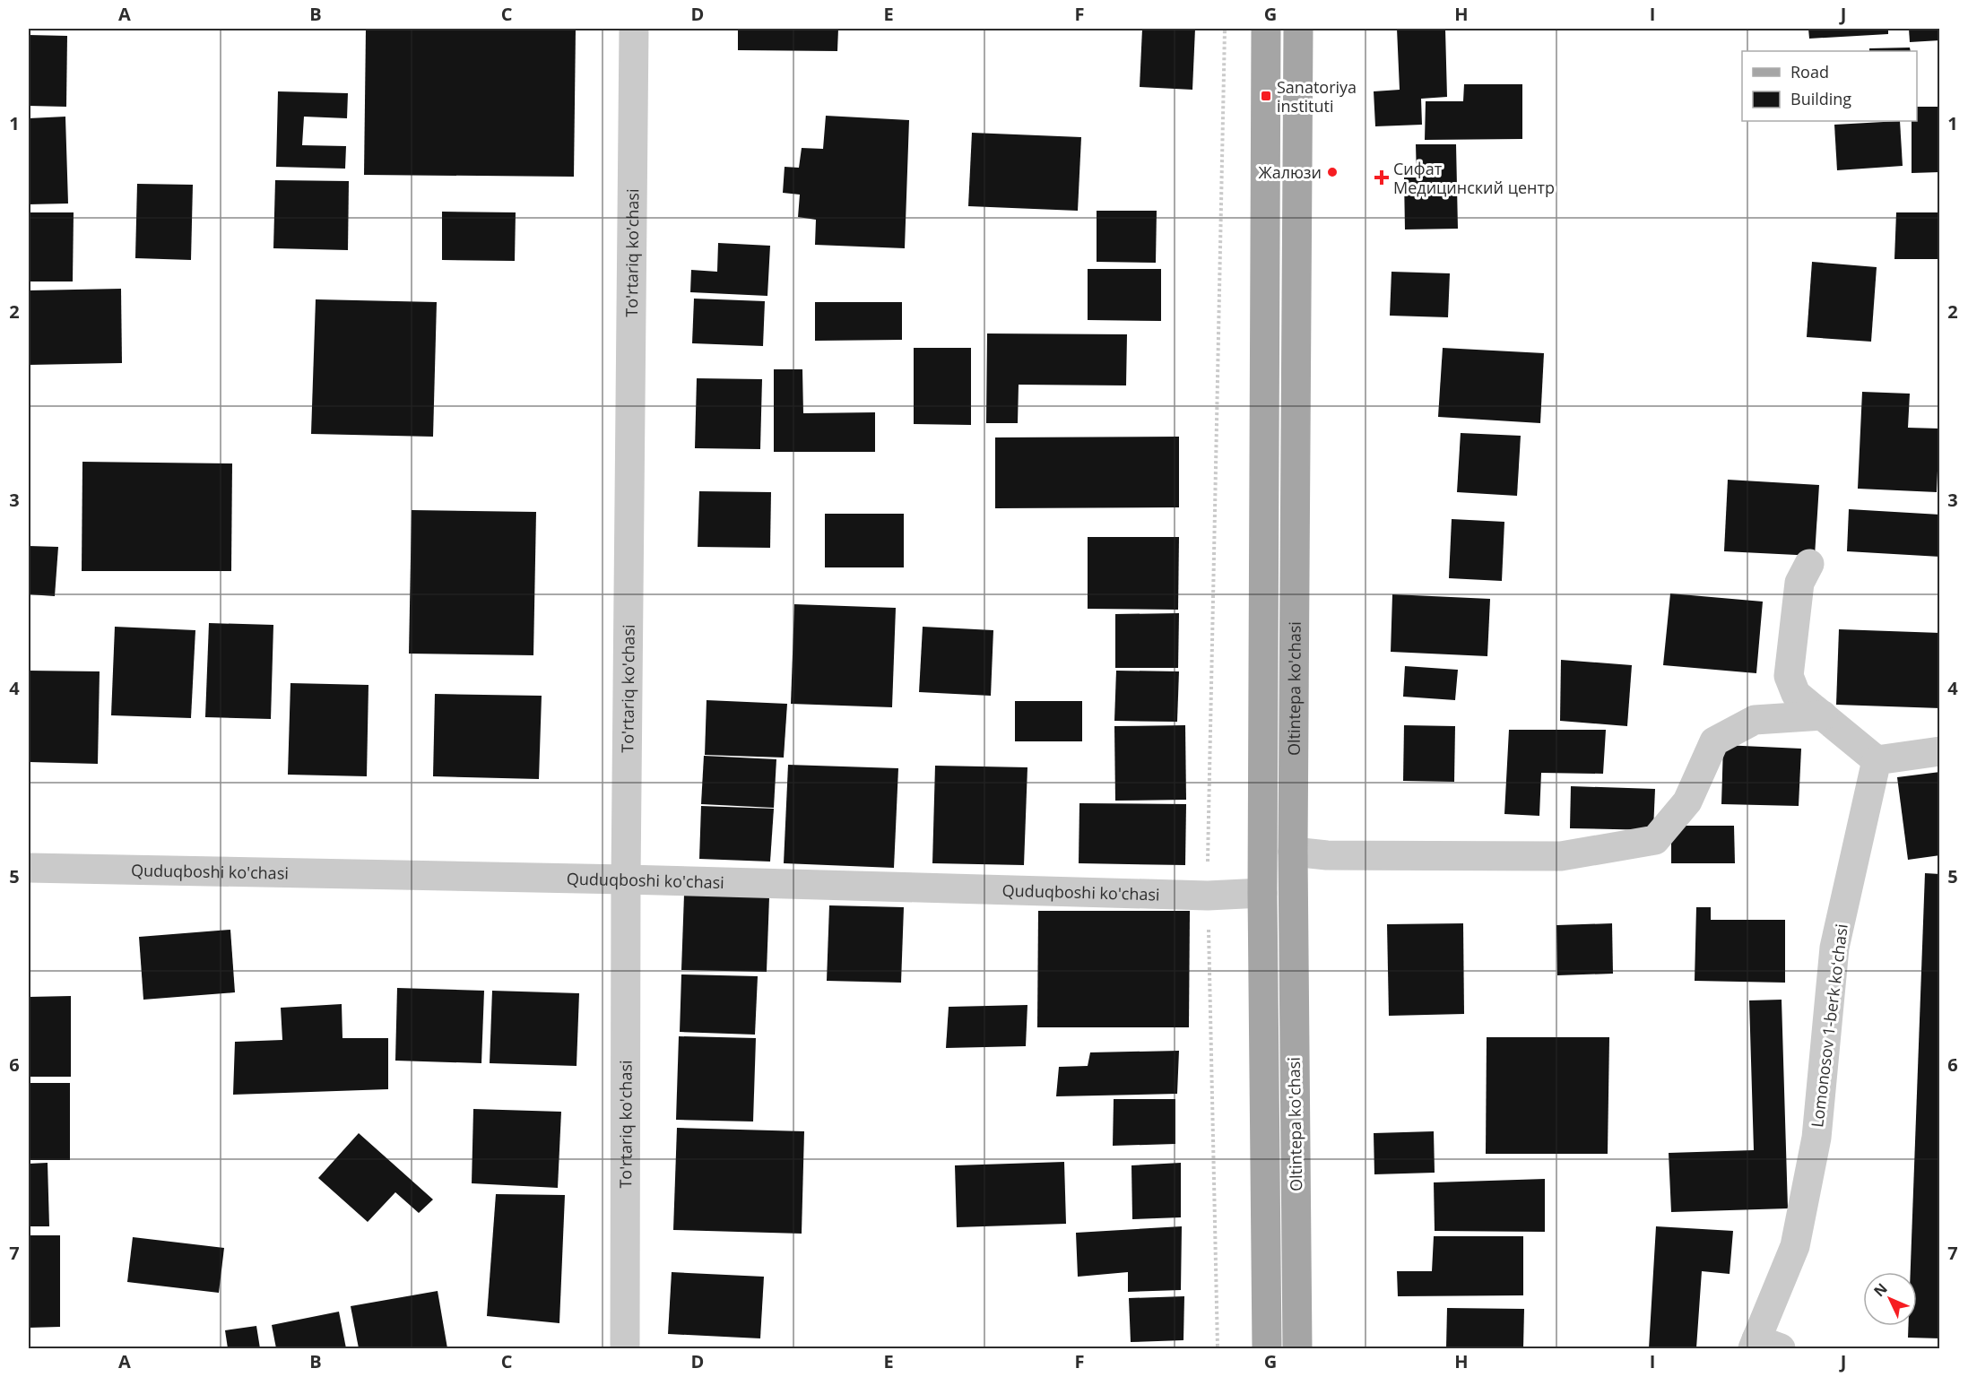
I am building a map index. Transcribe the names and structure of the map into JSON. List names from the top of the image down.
{
  "streets": {
    "main road": ["Oltintepa ko'chasi"],
    "street": ["To'rtariq ko'chasi", "Quduqboshi ko'chasi", "Lomonosov 1-berk koʻchasi"]
  },
  "crossings": [
    ["To'rtariq ko'chasi", "Quduqboshi ko'chasi"],
    ["Oltintepa ko'chasi", "Quduqboshi ko'chasi"]
  ],
  "places": {
    "transit": ["Sanatoriya instituti"],
    "other": ["Жалюзи"],
    "health": ["Сифат Медицинский центр"]
  },
  "legend": ["Road", "Building"],
  "north": "top left",
  "grid": {
    "columns": [
      "A",
      "B",
      "C",
      "D",
      "E",
      "F",
      "G",
      "H",
      "I",
      "J"
    ],
    "rows": [
      "1",
      "2",
      "3",
      "4",
      "5",
      "6",
      "7"
    ]
  }
}
